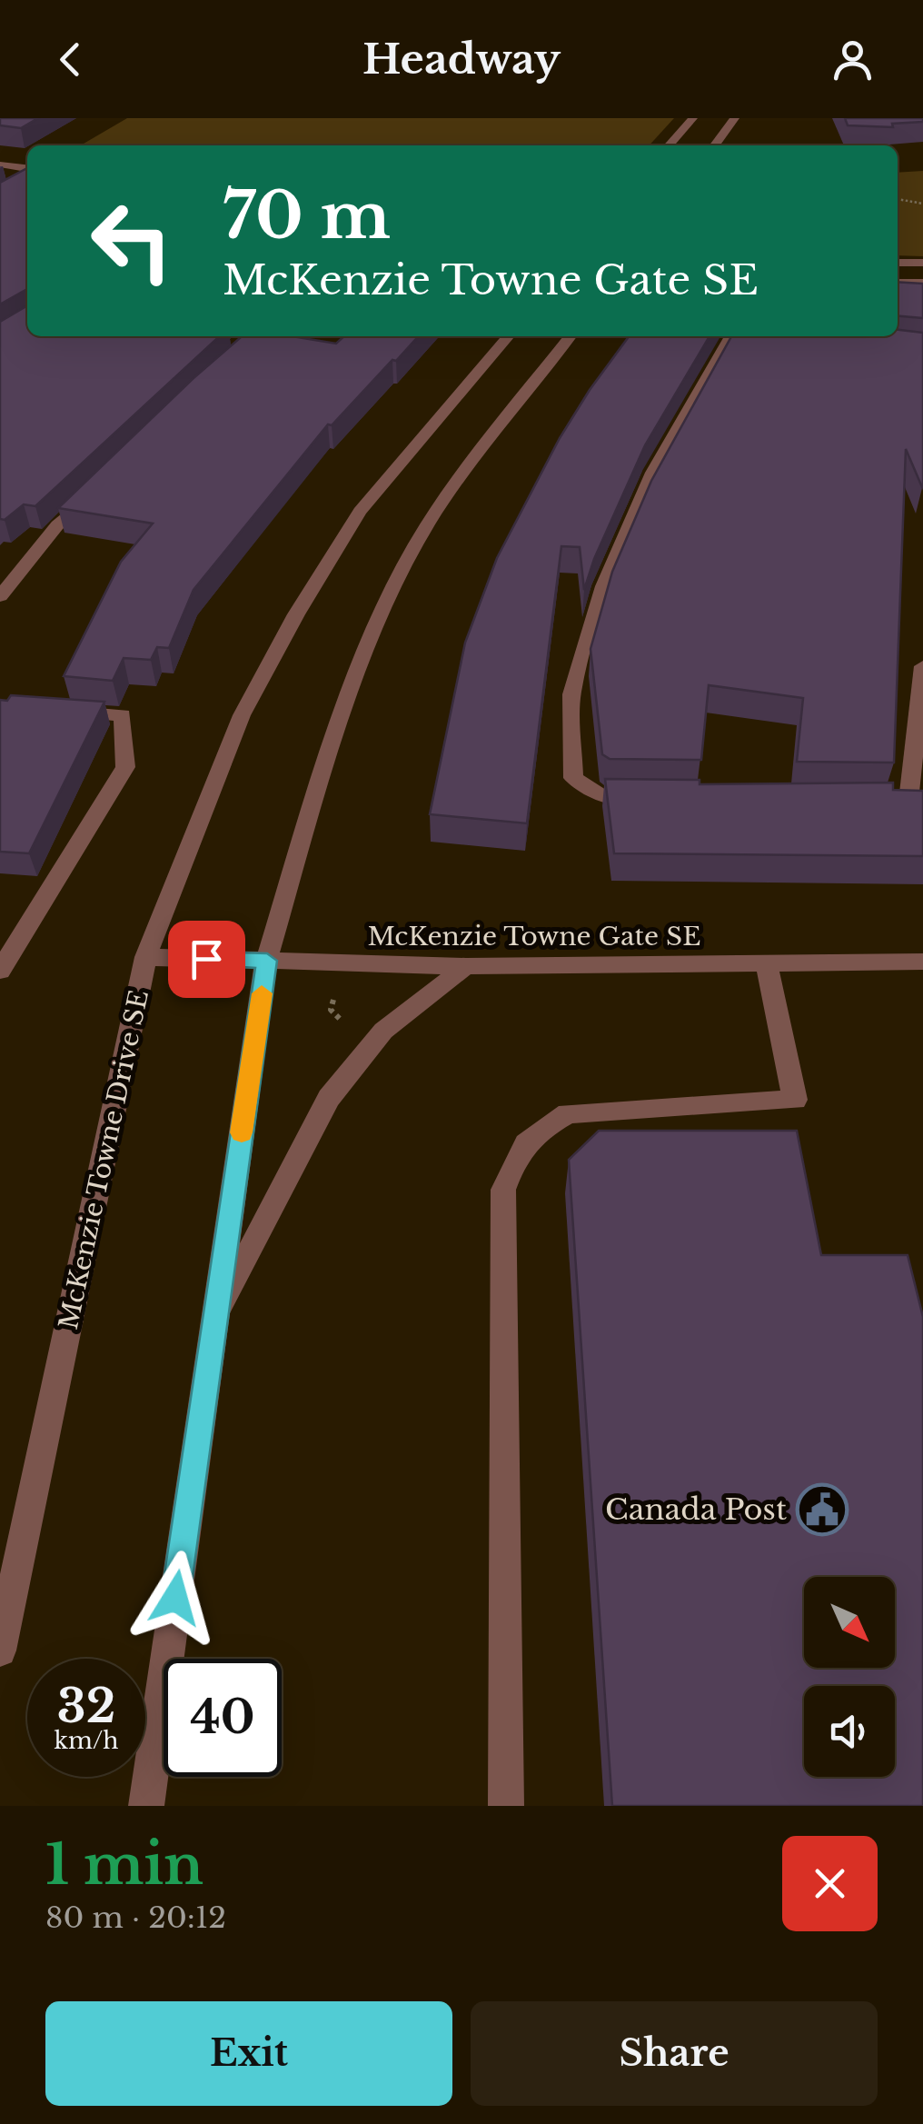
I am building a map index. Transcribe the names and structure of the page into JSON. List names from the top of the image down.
{
  "streets": {
    "street": ["McKenzie Towne Gate SE", "McKenzie Towne Drive SE"]
  },
  "crossings": [
    ["McKenzie Towne Gate SE", "McKenzie Towne Drive SE"]
  ],
  "places": {
    "public building": ["Canada Post"]
  },
  "north": "bottom right",
  "page": {
    "header": "Headway",
    "turn": ["70 m", "McKenzie Towne Gate SE"],
    "speed": "32 km/h",
    "limit": "40",
    "heading": ["1 min", "80 m · 20:12"],
    "buttons": ["Exit", "Share"]
  }
}
